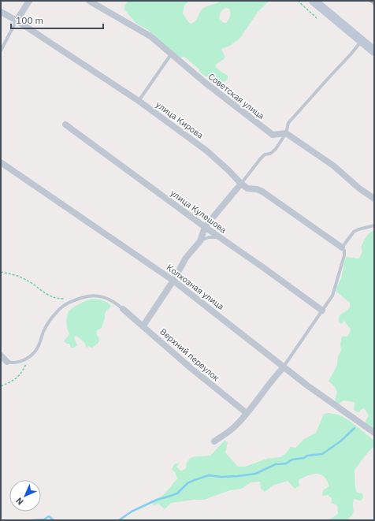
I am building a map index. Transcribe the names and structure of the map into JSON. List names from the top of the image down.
{
  "streets": {
    "street": [
      "Советская улица",
      "улица Кирова",
      "улица Кулешова",
      "Колхозная улица",
      "Верхний переулок"
    ]
  },
  "scale_bar": "100 m",
  "north": "bottom left"
}
